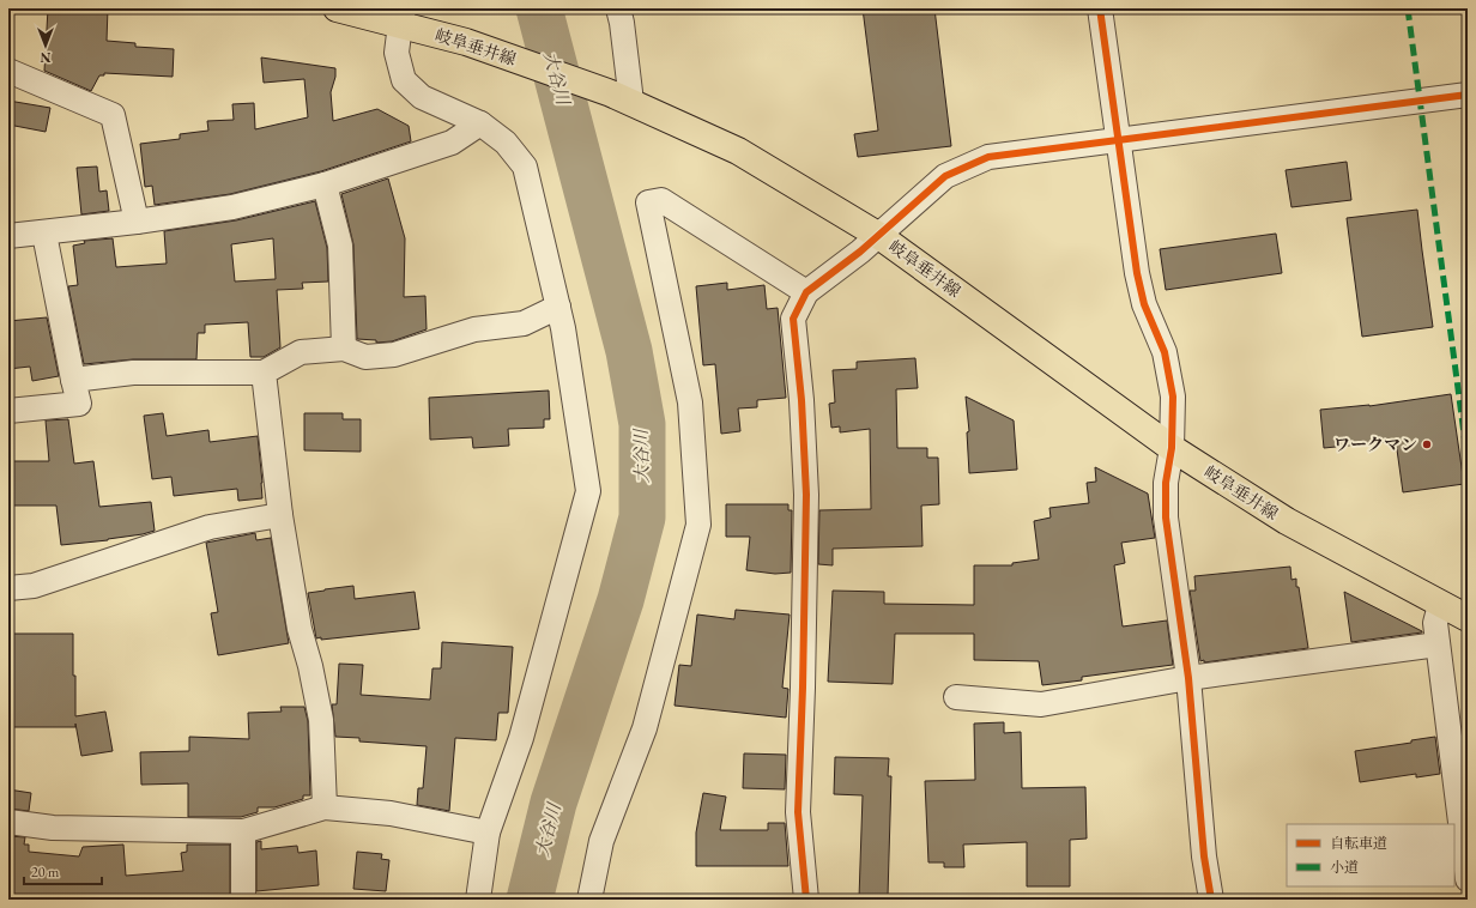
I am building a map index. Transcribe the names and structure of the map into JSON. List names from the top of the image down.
{
  "streets": {
    "main road": ["岐阜垂井線"]
  },
  "water": ["大谷川"],
  "places": ["ワークマン"],
  "legend": ["自転車道", "小道"],
  "scale_bar": "20 m",
  "north": "bottom"
}
